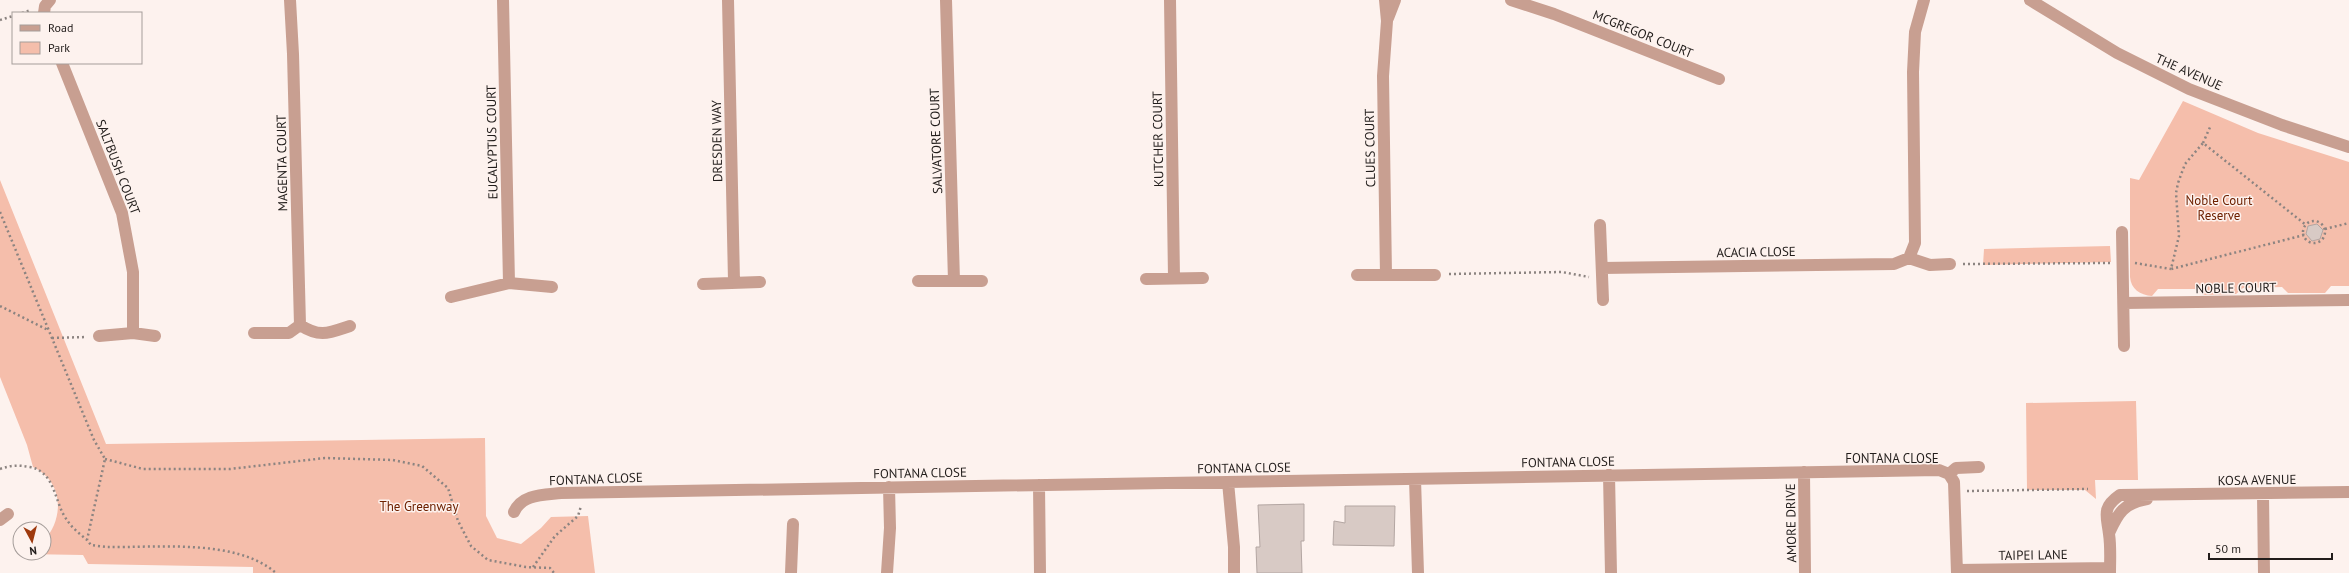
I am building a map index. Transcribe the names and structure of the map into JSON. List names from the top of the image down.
{
  "streets": {
    "street": [
      "MCGREGOR COURT",
      "THE AVENUE",
      "KUTCHER COURT",
      "DRESDEN WAY",
      "SALVATORE COURT",
      "EUCALYPTUS COURT",
      "CLUES COURT",
      "MAGENTA COURT",
      "SALTBUSH COURT",
      "ACACIA CLOSE",
      "NOBLE COURT",
      "FONTANA CLOSE",
      "KOSA AVENUE",
      "AMORE DRIVE",
      "TAIPEI LANE"
    ]
  },
  "crossings": [
    ["FONTANA CLOSE", "AMORE DRIVE"],
    ["KOSA AVENUE", "TAIPEI LANE"]
  ],
  "parks": ["Noble Court Reserve", "The Greenway"],
  "legend": ["Road", "Park"],
  "scale_bar": "50 m",
  "north": "bottom"
}
